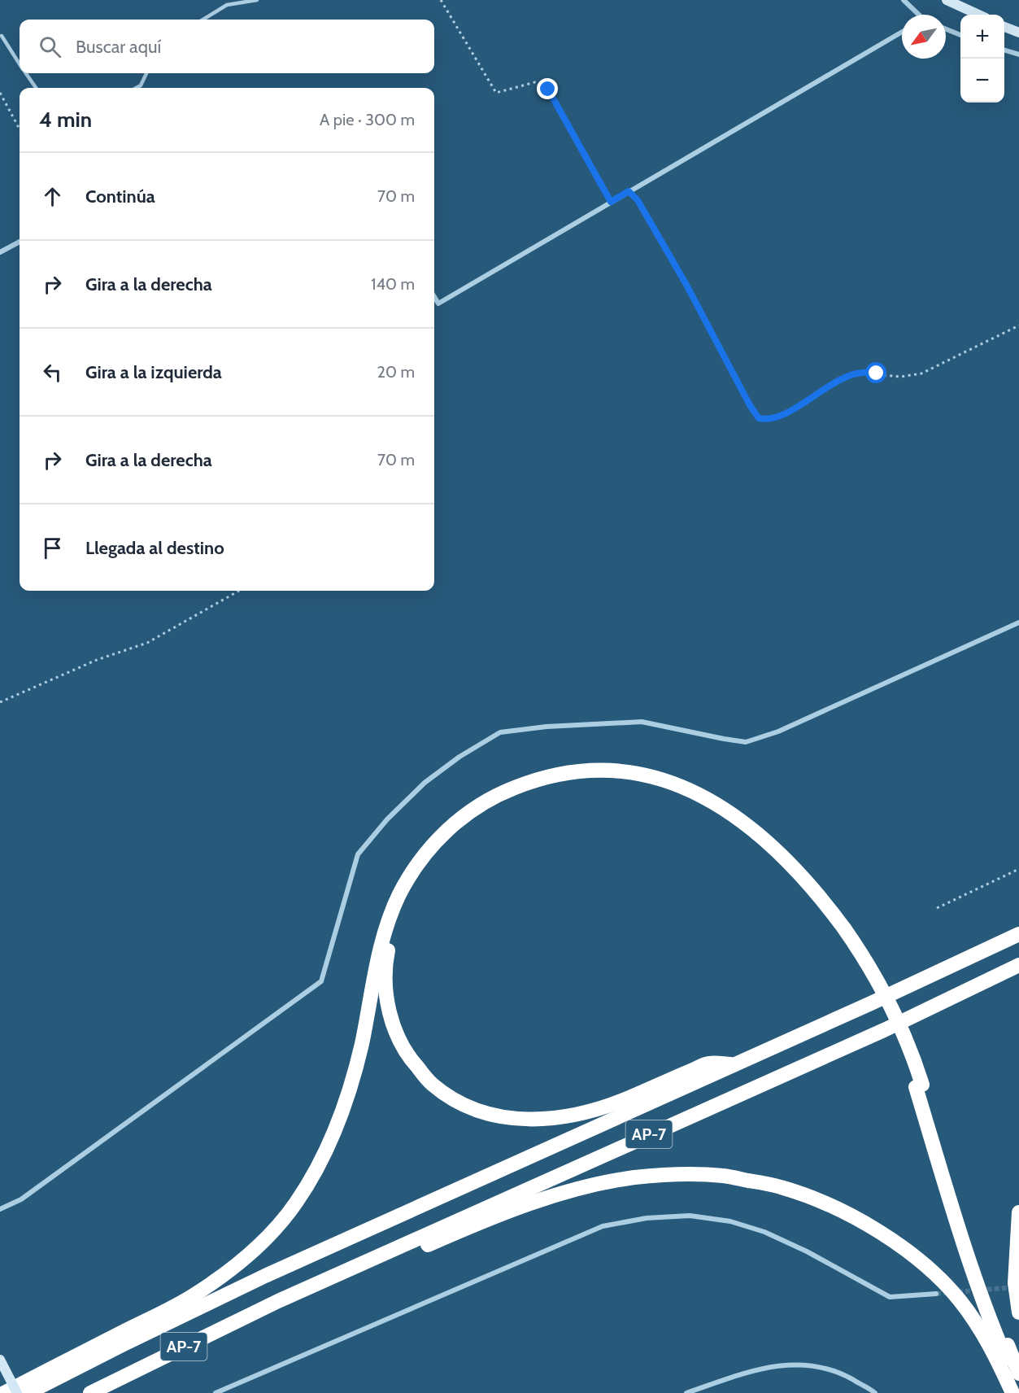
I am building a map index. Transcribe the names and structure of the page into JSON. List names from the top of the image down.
{
  "streets": {
    "highway": ["AP-7"]
  },
  "north": "bottom left",
  "page": {
    "map_buttons": ["+", "−"],
    "search": "Buscar aquí",
    "heading": ["4 min", "A pie · 300 m"],
    "list": [
      ["Continúa", "70 m"],
      ["Gira a la derecha", "140 m"],
      ["Gira a la izquierda", "20 m"],
      ["Gira a la derecha", "70 m"],
      "Llegada al destino"
    ]
  }
}
